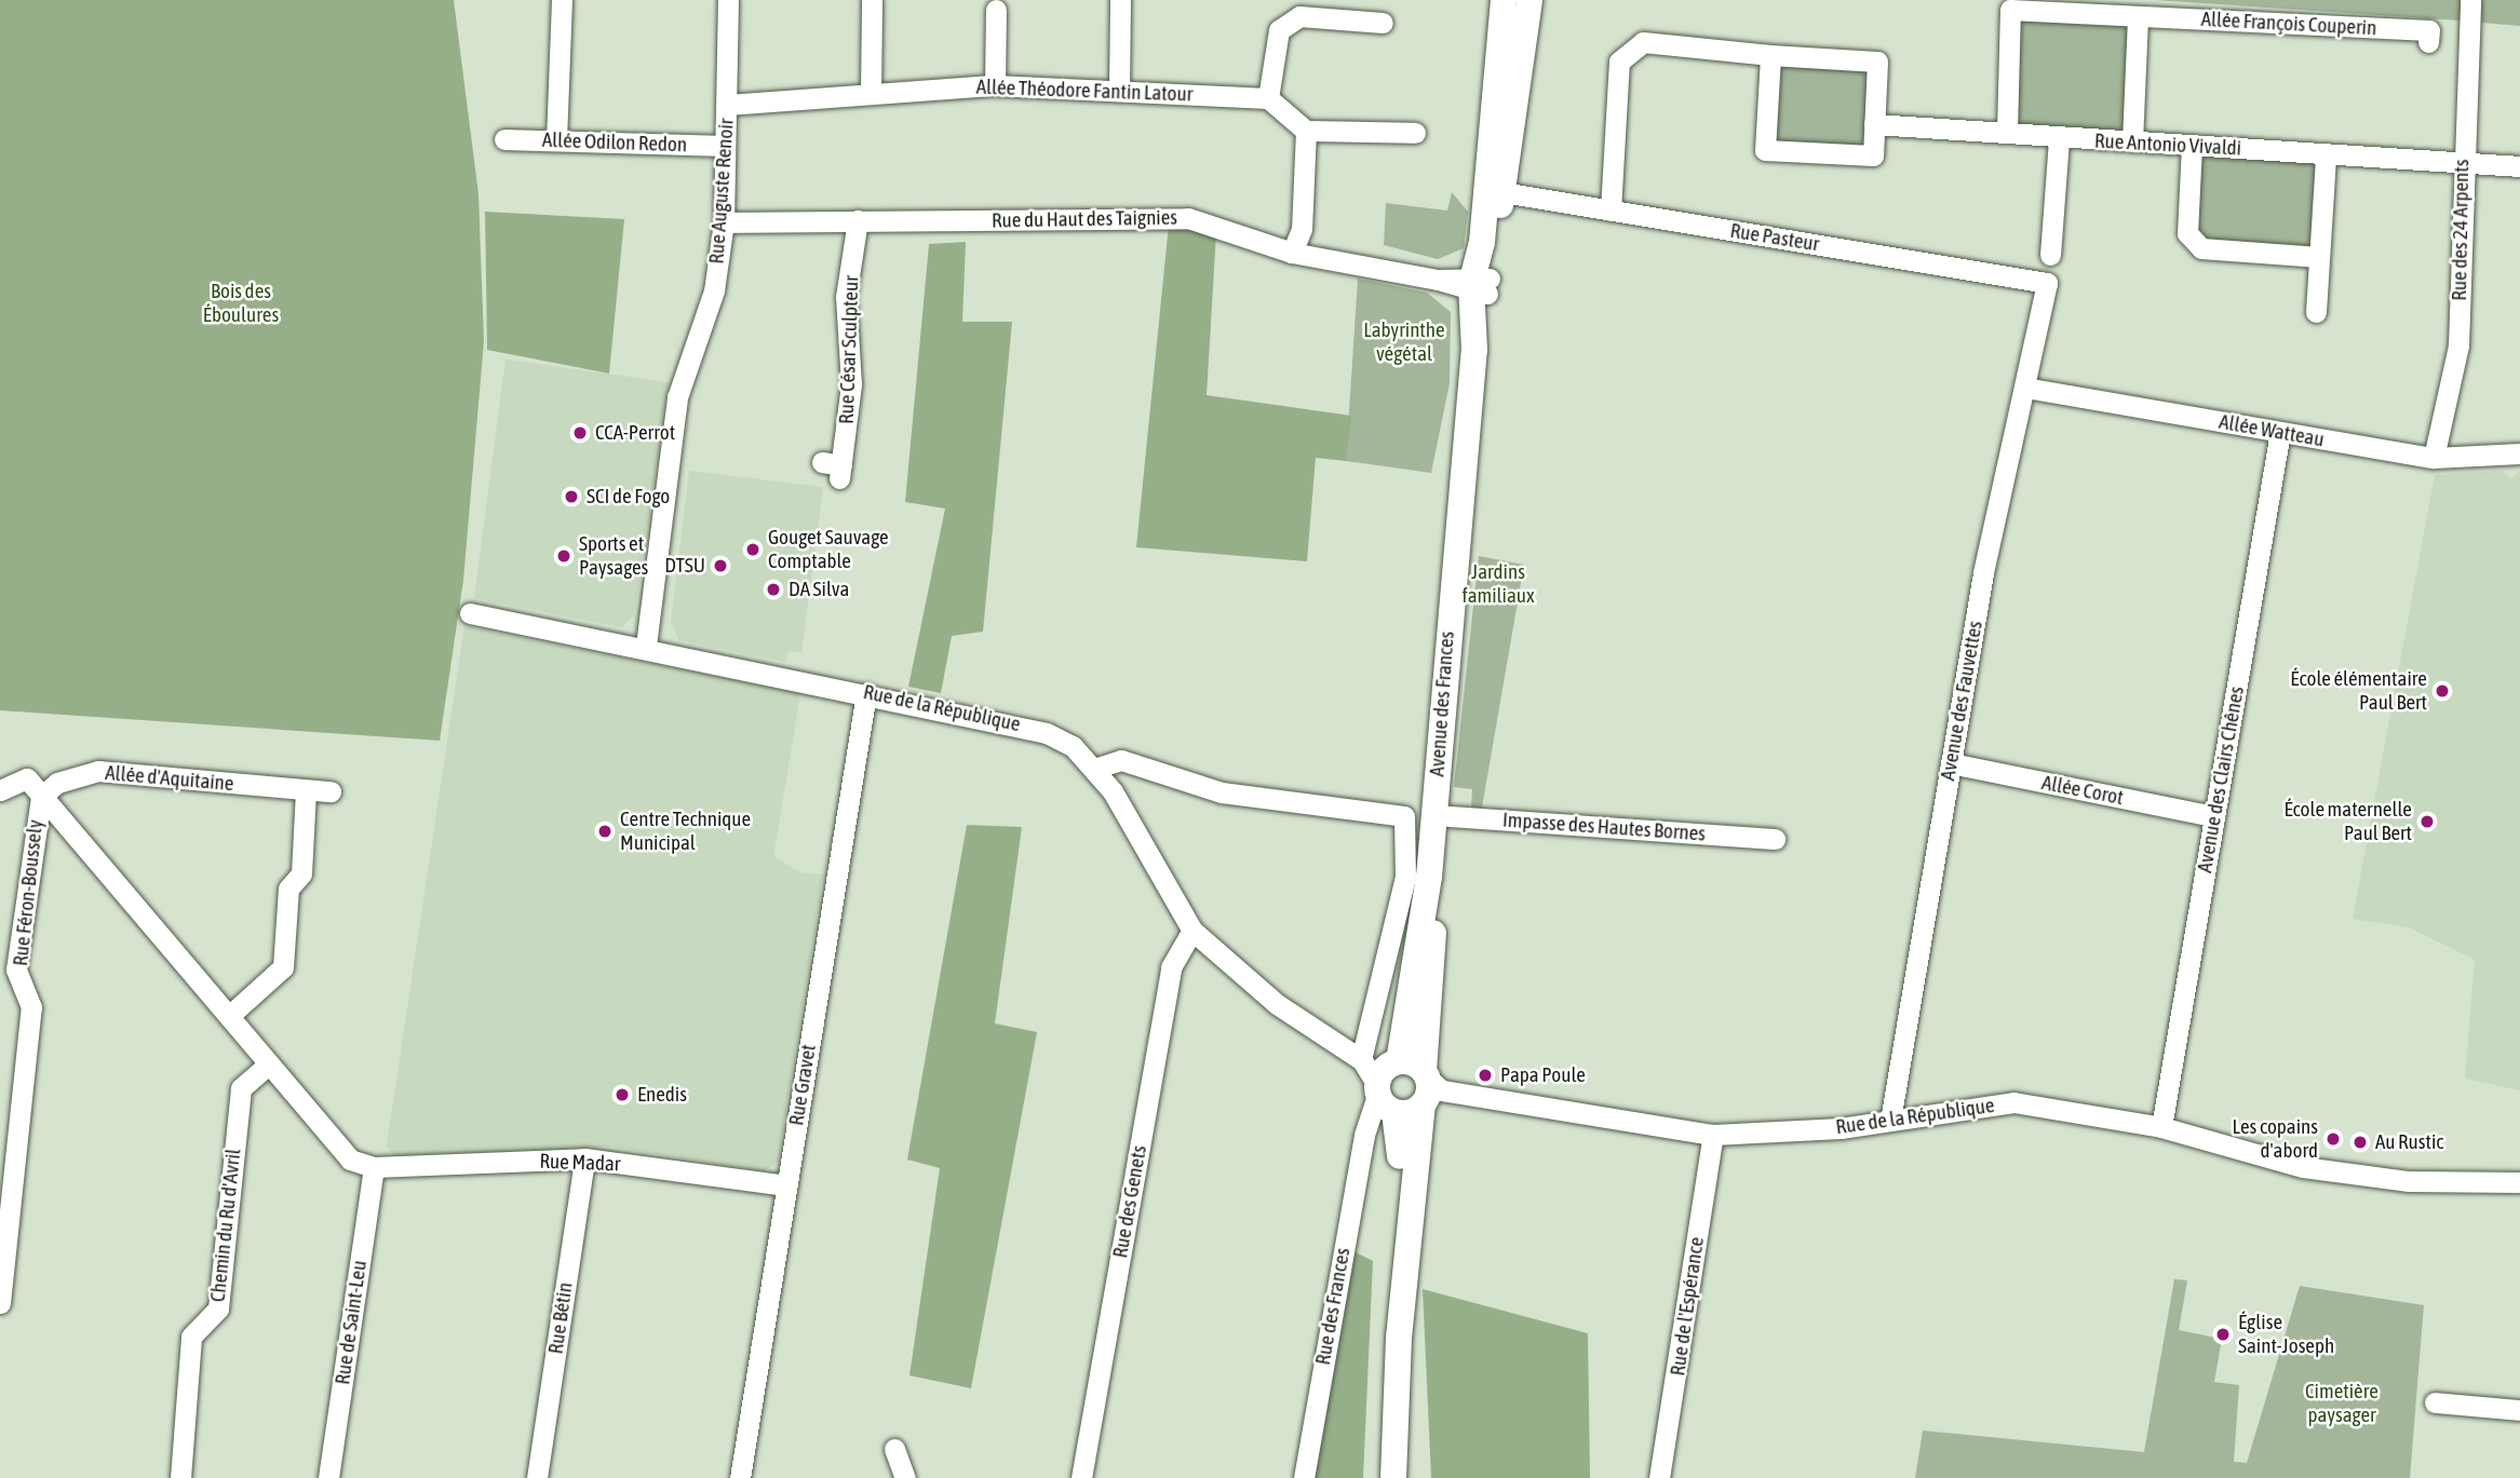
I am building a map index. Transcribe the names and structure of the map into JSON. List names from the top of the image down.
{
  "streets": {
    "main road": ["Avenue des Frances"],
    "street": [
      "Allée François Couperin",
      "Allée Théodore Fantin Latour",
      "Allée Odilon Redon",
      "Rue Antonio Vivaldi",
      "Rue Auguste Renoir",
      "Rue du Haut des Taignies",
      "Rue des 24 Arpents",
      "Rue Pasteur",
      "Rue César Sculpteur",
      "Allée Watteau",
      "Avenue des Fauvettes",
      "Rue de la République",
      "Allée d'Aquitaine",
      "Avenue des Clairs Chênes",
      "Allée Corot",
      "Impasse des Hautes Bornes",
      "Rue Féron-Boussely",
      "Rue Gravet",
      "Rue Madar",
      "Rue des Genets",
      "Chemin du Ru d'Avril",
      "Rue des Frances",
      "Rue de l'Espérance",
      "Rue Bétin",
      "Rue de Saint-Leu"
    ]
  },
  "crossings": [
    ["Allée Théodore Fantin Latour", "Rue Auguste Renoir"],
    ["Allée Odilon Redon", "Rue Auguste Renoir"],
    ["Rue Antonio Vivaldi", "Rue des 24 Arpents"],
    ["Rue Auguste Renoir", "Rue du Haut des Taignies"],
    ["Rue Auguste Renoir", "Rue de la République"],
    ["Rue du Haut des Taignies", "Rue César Sculpteur"],
    ["Rue du Haut des Taignies", "Avenue des Frances"],
    ["Rue des 24 Arpents", "Allée Watteau"],
    ["Rue Pasteur", "Avenue des Fauvettes"],
    ["Rue Pasteur", "Avenue des Frances"],
    ["Allée Watteau", "Avenue des Fauvettes"],
    ["Allée Watteau", "Avenue des Clairs Chênes"],
    ["Avenue des Fauvettes", "Rue de la République"],
    ["Avenue des Fauvettes", "Allée Corot"],
    ["Avenue des Frances", "Rue de la République"],
    ["Avenue des Frances", "Impasse des Hautes Bornes"],
    ["Avenue des Frances", "Rue des Frances"],
    ["Rue de la République", "Avenue des Clairs Chênes"],
    ["Rue de la République", "Rue Gravet"],
    ["Rue de la République", "Rue des Genets"],
    ["Rue de la République", "Rue des Frances"],
    ["Rue de la République", "Rue de l'Espérance"],
    ["Allée d'Aquitaine", "Rue Féron-Boussely"],
    ["Avenue des Clairs Chênes", "Allée Corot"],
    ["Rue Gravet", "Rue Madar"],
    ["Rue Madar", "Rue Bétin"],
    ["Rue Madar", "Rue de Saint-Leu"]
  ],
  "parks": [
    "Bois des Éboulures",
    "Labyrinthe végétal",
    "Jardins familiaux",
    "Cimetière paysager"
  ],
  "places": [
    "CCA-Perrot",
    "SCI de Fogo",
    "Gouget Sauvage Comptable",
    "Sports et Paysages",
    "DTSU",
    "DA Silva",
    "École élémentaire Paul Bert",
    "École maternelle Paul Bert",
    "Centre Technique Municipal",
    "Papa Poule",
    "Enedis",
    "Les copains d'abord",
    "Au Rustic",
    "Église Saint-Joseph"
  ]
}
